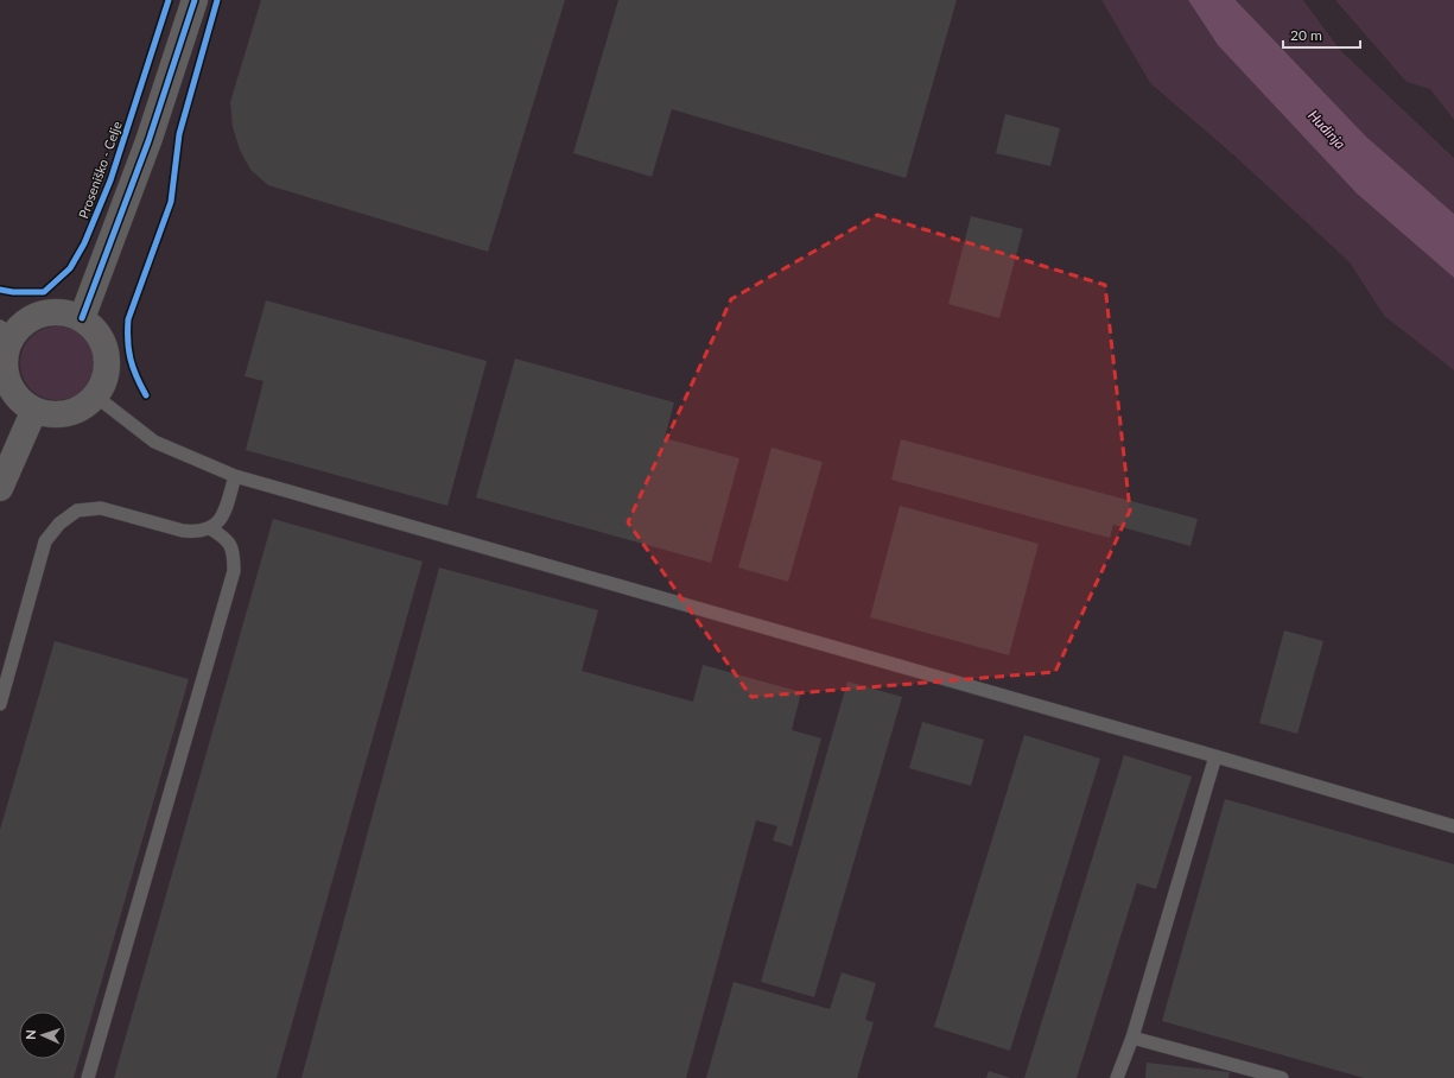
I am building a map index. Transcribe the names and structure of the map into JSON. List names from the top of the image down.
{
  "streets": {
    "cycle path": ["Proseniško - Celje"]
  },
  "water": ["Hudinja"],
  "scale_bar": "20 m",
  "north": "left"
}
